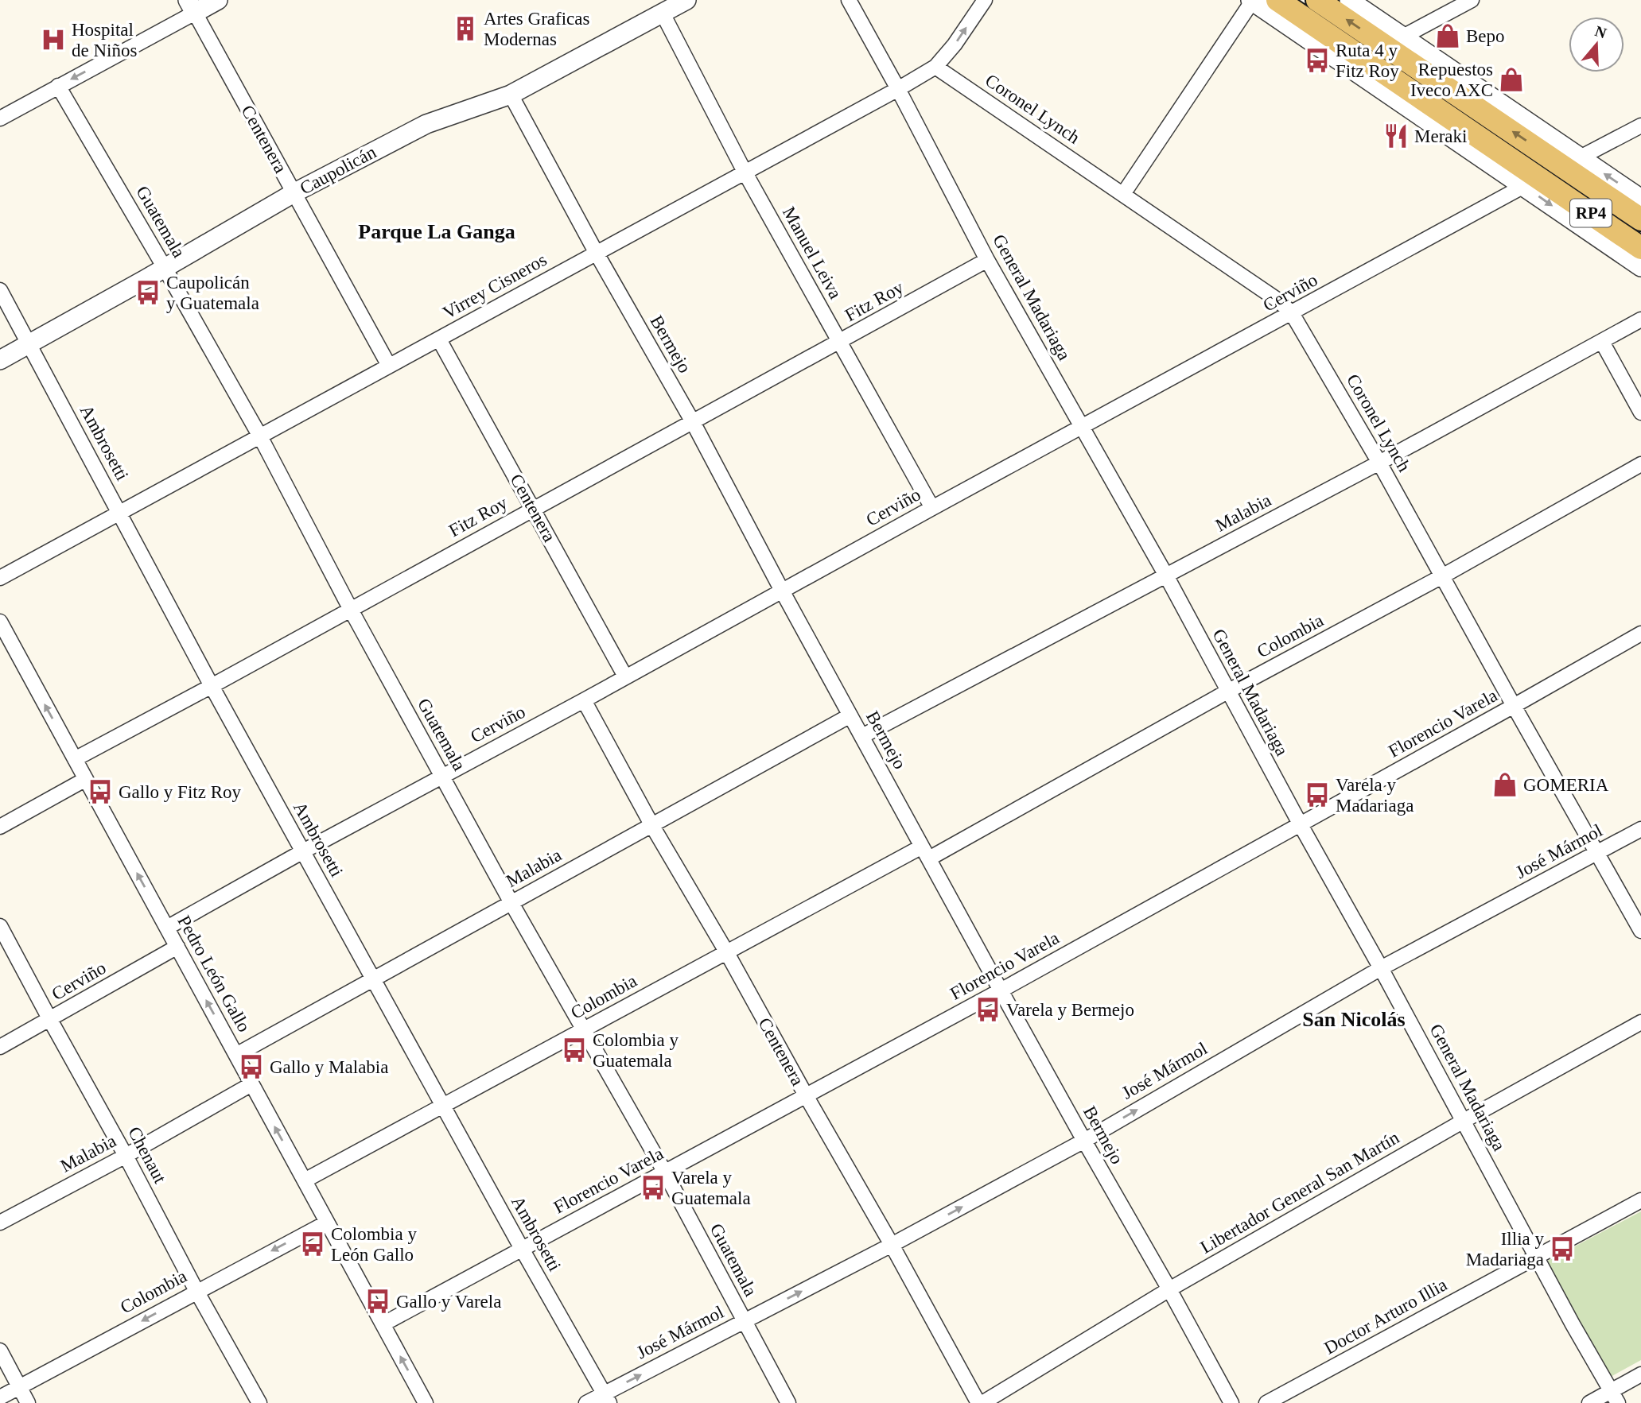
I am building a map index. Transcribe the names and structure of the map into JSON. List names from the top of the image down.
{
  "streets": {
    "main road": ["RP4"],
    "street": [
      "Coronel Lynch",
      "Centenera",
      "Caupolicán",
      "Guatemala",
      "Manuel Leiva",
      "Virrey Cisneros",
      "Cerviño",
      "General Madariaga",
      "Fitz Roy",
      "Bermejo",
      "Ambrosetti",
      "Malabia",
      "Colombia",
      "Florencio Varela",
      "José Mármol",
      "Pedro León Gallo",
      "Chenaut",
      "Libertador General San Martín",
      "Doctor Arturo Illia"
    ]
  },
  "crossings": [
    ["Coronel Lynch", "Virrey Cisneros"],
    ["Coronel Lynch", "Cerviño"],
    ["Coronel Lynch", "Malabia"],
    ["Coronel Lynch", "Colombia"],
    ["Coronel Lynch", "Florencio Varela"],
    ["Coronel Lynch", "José Mármol"],
    ["Centenera", "Caupolicán"],
    ["Centenera", "Virrey Cisneros"],
    ["Centenera", "Cerviño"],
    ["Centenera", "Fitz Roy"],
    ["Centenera", "Malabia"],
    ["Centenera", "Colombia"],
    ["Centenera", "Florencio Varela"],
    ["Centenera", "José Mármol"],
    ["Caupolicán", "Guatemala"],
    ["Caupolicán", "Manuel Leiva"],
    ["Caupolicán", "Bermejo"],
    ["Caupolicán", "Ambrosetti"],
    ["RP4", "Cerviño"],
    ["Guatemala", "Virrey Cisneros"],
    ["Guatemala", "Cerviño"],
    ["Guatemala", "Fitz Roy"],
    ["Guatemala", "Malabia"],
    ["Guatemala", "Colombia"],
    ["Guatemala", "Florencio Varela"],
    ["Guatemala", "José Mármol"],
    ["Manuel Leiva", "Virrey Cisneros"],
    ["Manuel Leiva", "Cerviño"],
    ["Manuel Leiva", "Fitz Roy"],
    ["Virrey Cisneros", "General Madariaga"],
    ["Virrey Cisneros", "Bermejo"],
    ["Virrey Cisneros", "Ambrosetti"],
    ["Cerviño", "General Madariaga"],
    ["Cerviño", "Bermejo"],
    ["Cerviño", "Ambrosetti"],
    ["Cerviño", "Pedro León Gallo"],
    ["Cerviño", "Chenaut"],
    ["General Madariaga", "Fitz Roy"],
    ["General Madariaga", "Malabia"],
    ["General Madariaga", "Colombia"],
    ["General Madariaga", "Florencio Varela"],
    ["General Madariaga", "José Mármol"],
    ["General Madariaga", "Libertador General San Martín"],
    ["General Madariaga", "Doctor Arturo Illia"],
    ["Fitz Roy", "Bermejo"],
    ["Fitz Roy", "Ambrosetti"],
    ["Fitz Roy", "Pedro León Gallo"],
    ["Bermejo", "Malabia"],
    ["Bermejo", "Colombia"],
    ["Bermejo", "Florencio Varela"],
    ["Bermejo", "José Mármol"],
    ["Bermejo", "Libertador General San Martín"],
    ["Ambrosetti", "Malabia"],
    ["Ambrosetti", "Colombia"],
    ["Ambrosetti", "Florencio Varela"],
    ["Ambrosetti", "José Mármol"],
    ["Malabia", "Pedro León Gallo"],
    ["Malabia", "Chenaut"],
    ["Colombia", "Pedro León Gallo"],
    ["Colombia", "Chenaut"],
    ["Florencio Varela", "Pedro León Gallo"]
  ],
  "one_way": ["José Mármol", "Pedro León Gallo"],
  "districts": ["Parque La Ganga", "San Nicolás"],
  "places": {
    "building": ["Artes Graficas Modernas"],
    "shop": ["Bepo", "Repuestos Iveco AXC", "GOMERIA"],
    "hospital": ["Hospital de Niños"],
    "bus stop": [
      "Ruta 4 y Fitz Roy",
      "Caupolicán y Guatemala",
      "Gallo y Fitz Roy",
      "Varela y Madariaga",
      "Varela y Bermejo",
      "Colombia y Guatemala",
      "Gallo y Malabia",
      "Varela y Guatemala",
      "Colombia y León Gallo",
      "Illia y Madariaga",
      "Gallo y Varela"
    ],
    "restaurant": ["Meraki"]
  },
  "north": "top"
}
